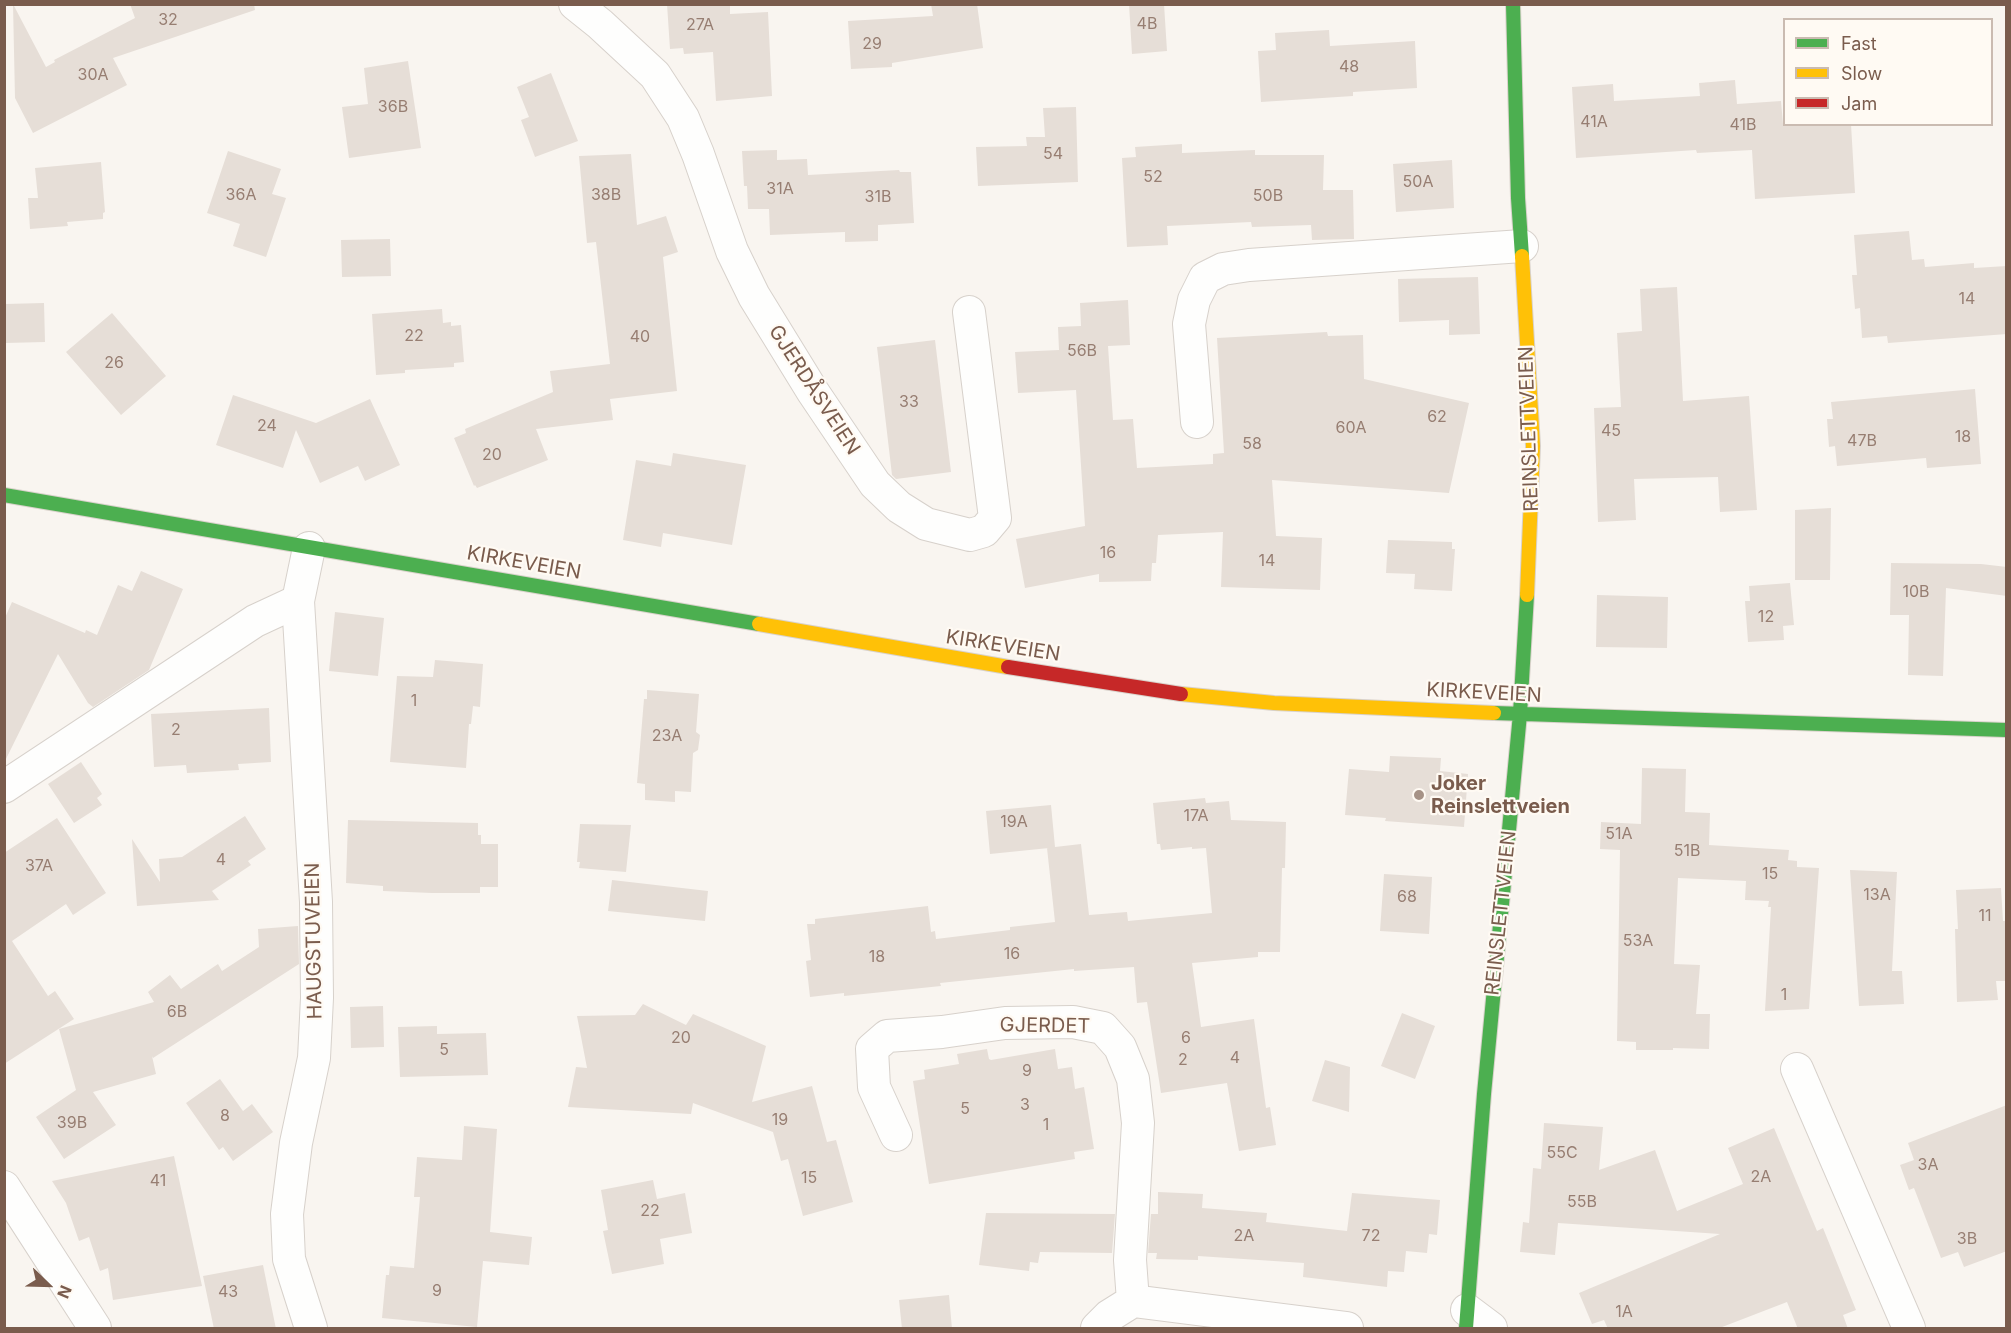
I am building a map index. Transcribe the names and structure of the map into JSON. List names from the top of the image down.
{
  "streets": {
    "main road": ["REINSLETTVEIEN", "KIRKEVEIEN"],
    "street": ["GJERDÅSVEIEN", "HAUGSTUVEIEN", "GJERDET"]
  },
  "crossings": [
    ["REINSLETTVEIEN", "KIRKEVEIEN"],
    ["KIRKEVEIEN", "HAUGSTUVEIEN"]
  ],
  "places": ["Joker Reinslettveien"],
  "house_numbers": [
    "32",
    "4B",
    "27A",
    "29",
    "48",
    "30A",
    "36B",
    "41A",
    "41B",
    "54",
    "52",
    "50A",
    "31A",
    "36A",
    "38B",
    "50B",
    "31B",
    "14",
    "22",
    "40",
    "56B",
    "26",
    "33",
    "62",
    "24",
    "60A",
    "45",
    "18",
    "47B",
    "58",
    "20",
    "16",
    "14",
    "10B",
    "12",
    "1",
    "2",
    "23A",
    "17A",
    "19A",
    "51A",
    "51B",
    "4",
    "37A",
    "15",
    "13A",
    "68",
    "11",
    "53A",
    "16",
    "18",
    "1",
    "6B",
    "20",
    "6",
    "5",
    "4",
    "2",
    "9",
    "3",
    "5",
    "8",
    "19",
    "39B",
    "1",
    "55C",
    "3A",
    "2A",
    "15",
    "41",
    "55B",
    "22",
    "2A",
    "72",
    "3B",
    "9",
    "43",
    "1A"
  ],
  "legend": ["Fast", "Slow", "Jam"],
  "north": "bottom right"
}
